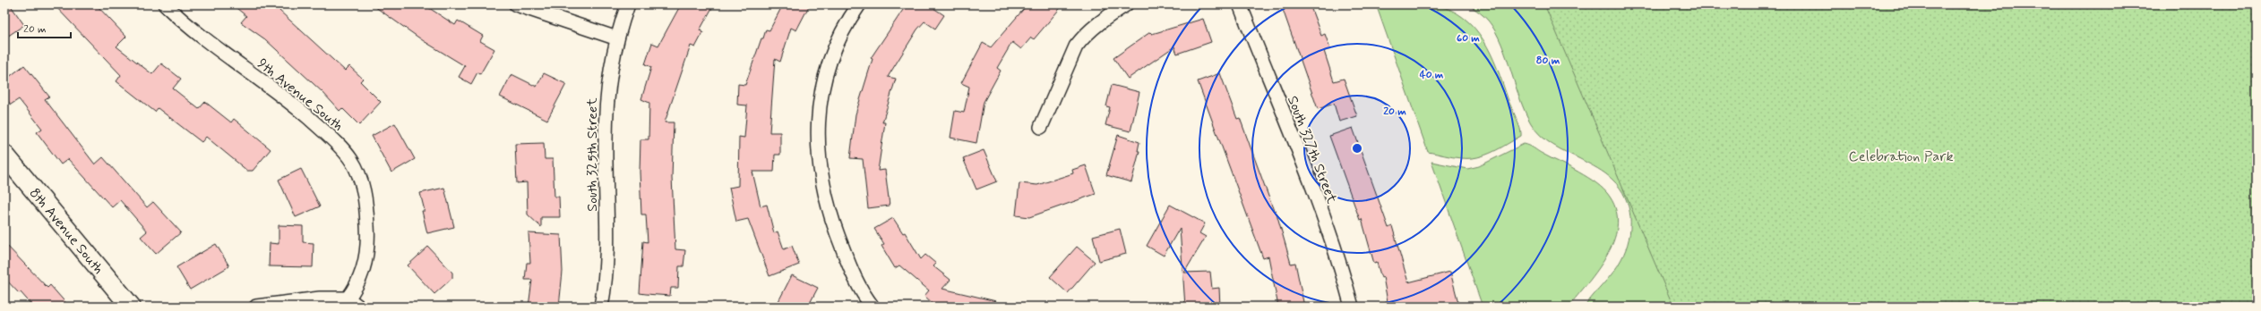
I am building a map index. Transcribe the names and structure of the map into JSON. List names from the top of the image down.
{
  "streets": {
    "street": [
      "9th Avenue South",
      "South 327th Street",
      "South 325th Street",
      "8th Avenue South"
    ]
  },
  "parks": ["Celebration Park"],
  "scale_bar": "20 m",
  "rings": [
    "60 m",
    "80 m",
    "40 m",
    "20 m"
  ]
}
